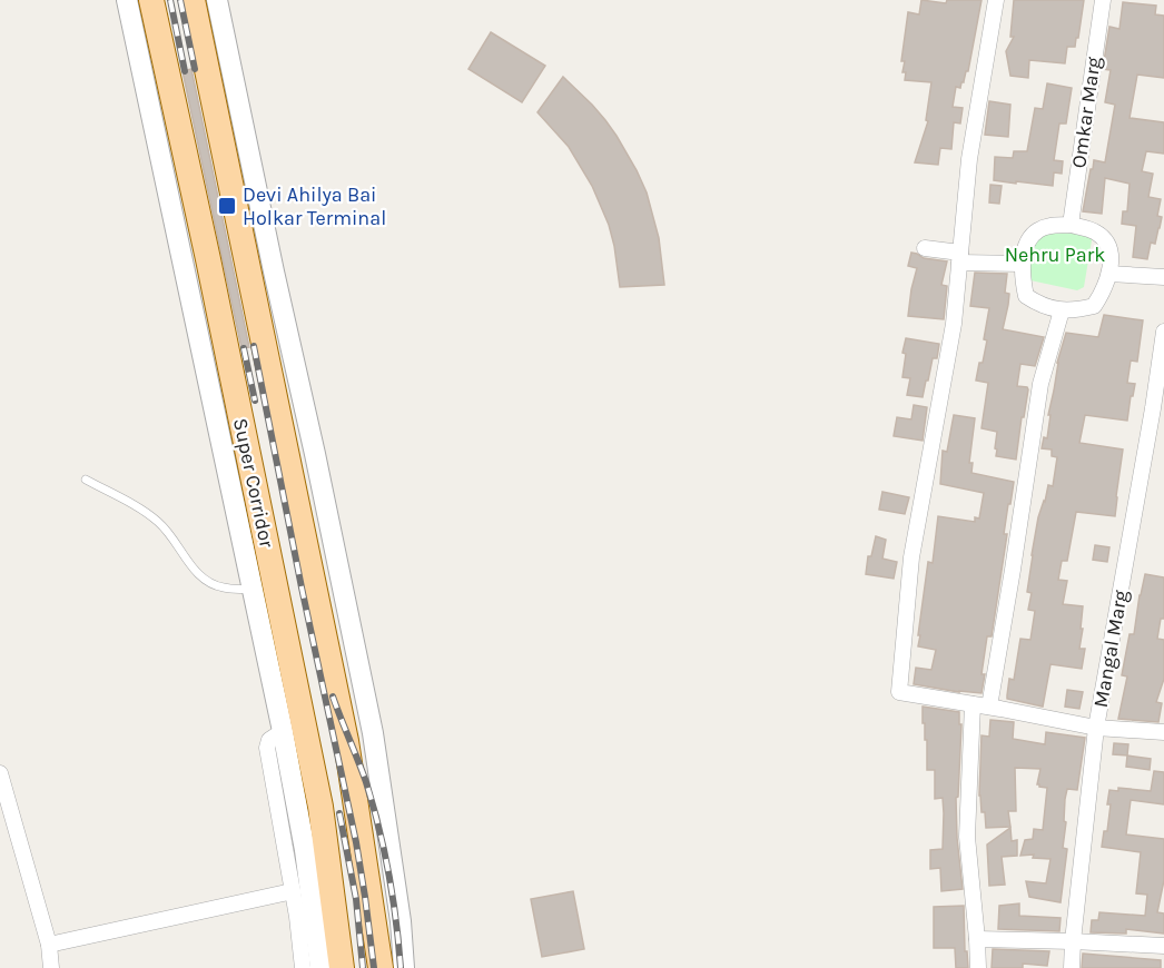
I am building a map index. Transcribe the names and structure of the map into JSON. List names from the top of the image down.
{
  "streets": {
    "main road": ["Super Corridor"],
    "street": ["Omkar Marg", "Mangal Marg"]
  },
  "parks": ["Nehru Park"],
  "places": {
    "transit": ["Devi Ahilya Bai Holkar Terminal"]
  }
}
